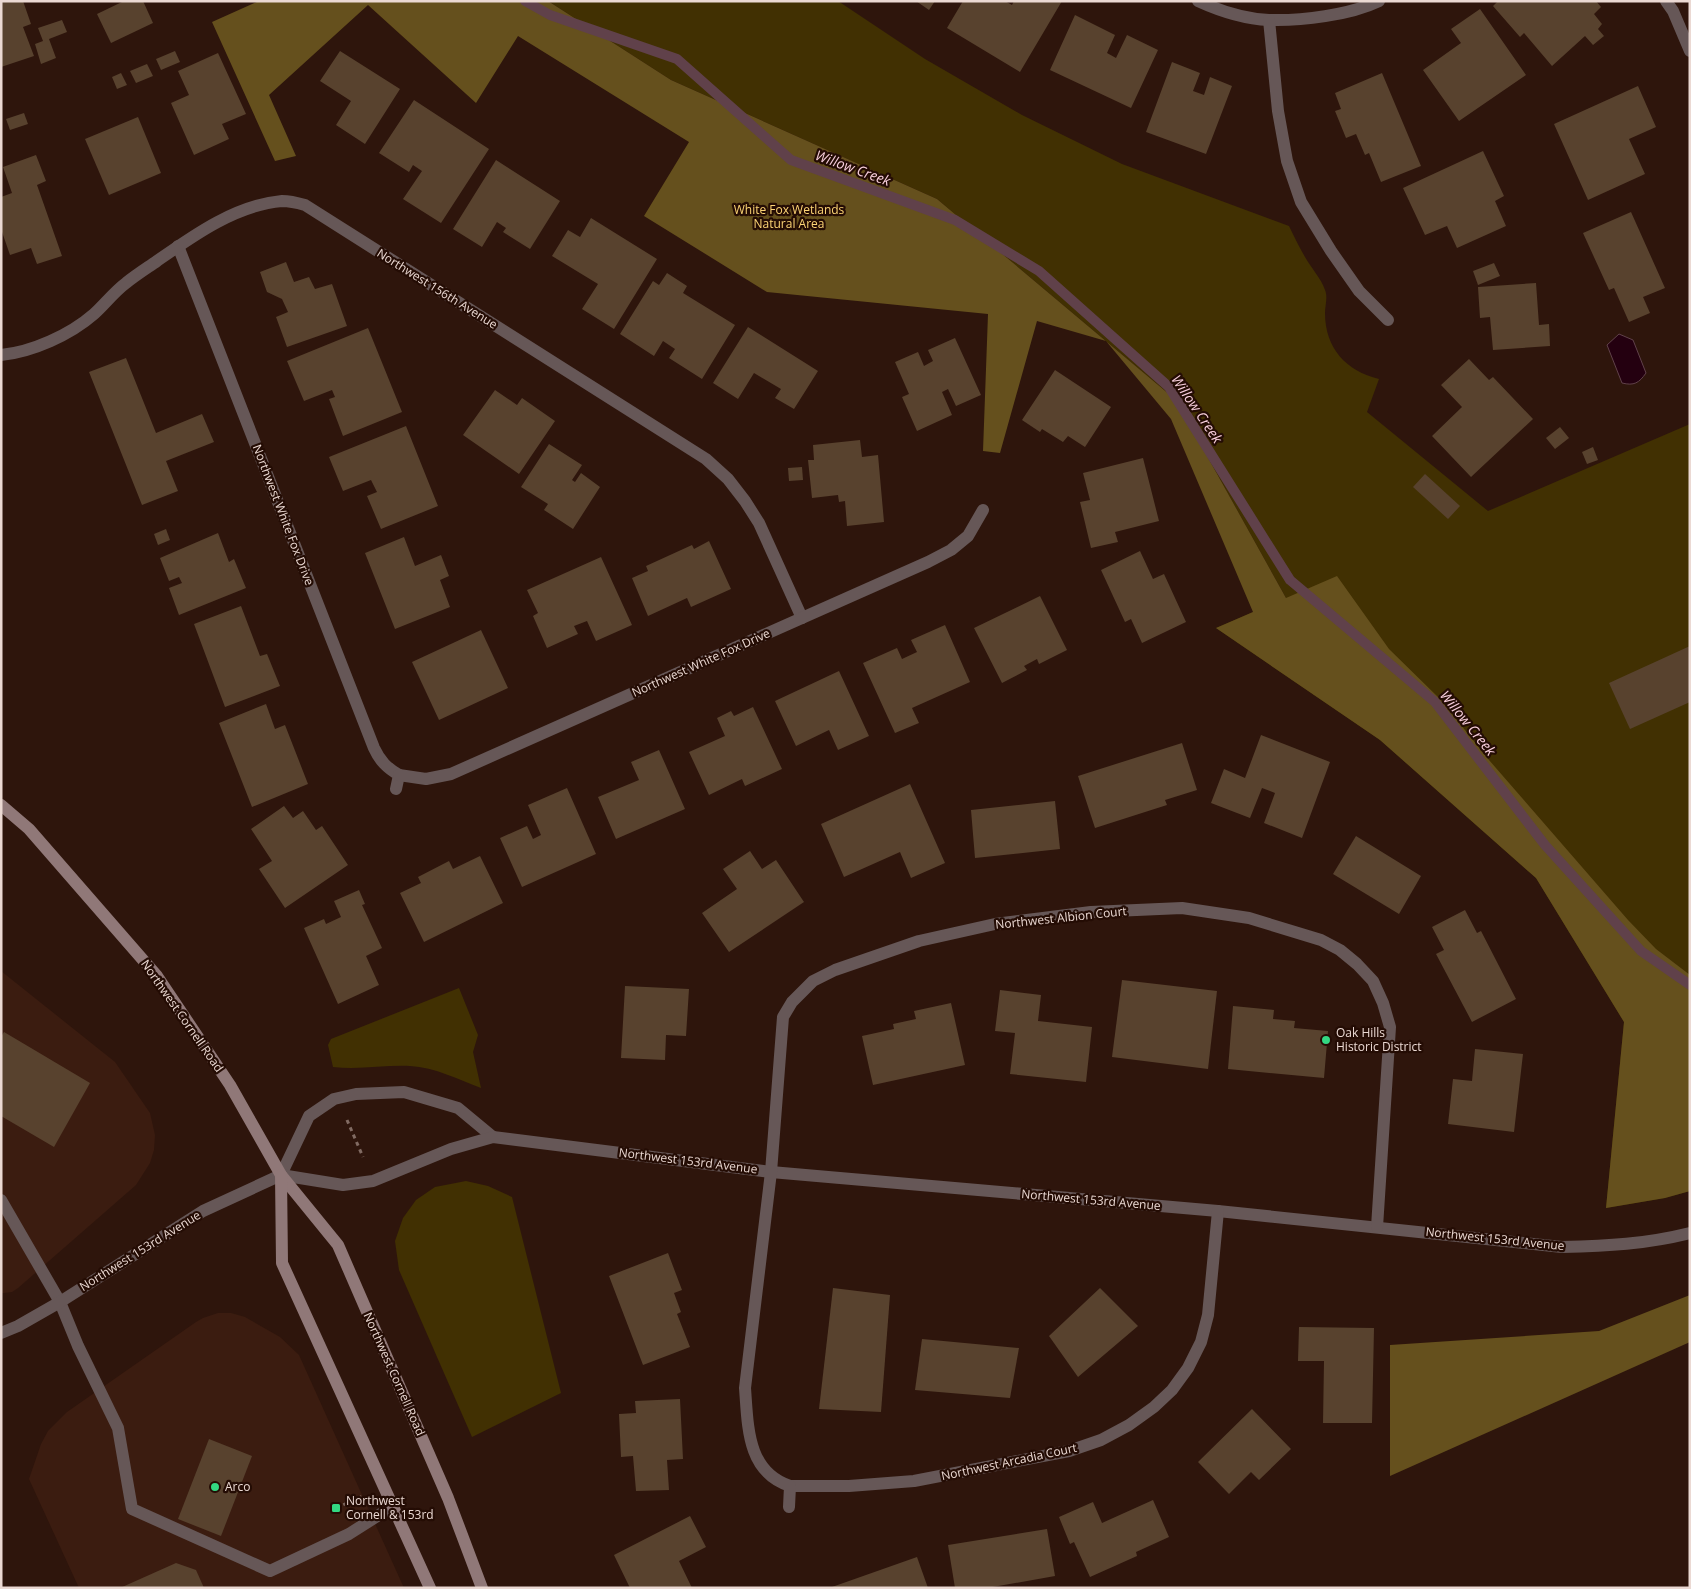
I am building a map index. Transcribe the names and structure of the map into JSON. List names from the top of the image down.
{
  "streets": {
    "main road": ["Northwest Cornell Road"],
    "street": [
      "Northwest 156th Avenue",
      "Northwest White Fox Drive",
      "Northwest Albion Court",
      "Northwest 153rd Avenue",
      "Northwest Arcadia Court"
    ]
  },
  "crossings": [
    ["Northwest 156th Avenue", "Northwest White Fox Drive"],
    ["Northwest Albion Court", "Northwest 153rd Avenue"],
    ["Northwest Albion Court", "Northwest Arcadia Court"],
    ["Northwest Cornell Road", "Northwest 153rd Avenue"],
    ["Northwest 153rd Avenue", "Northwest Arcadia Court"]
  ],
  "water": ["Willow Creek"],
  "parks": ["White Fox Wetlands Natural Area"],
  "places": {
    "other": ["Oak Hills Historic District", "Arco"],
    "transit": ["Northwest Cornell & 153rd"]
  }
}
